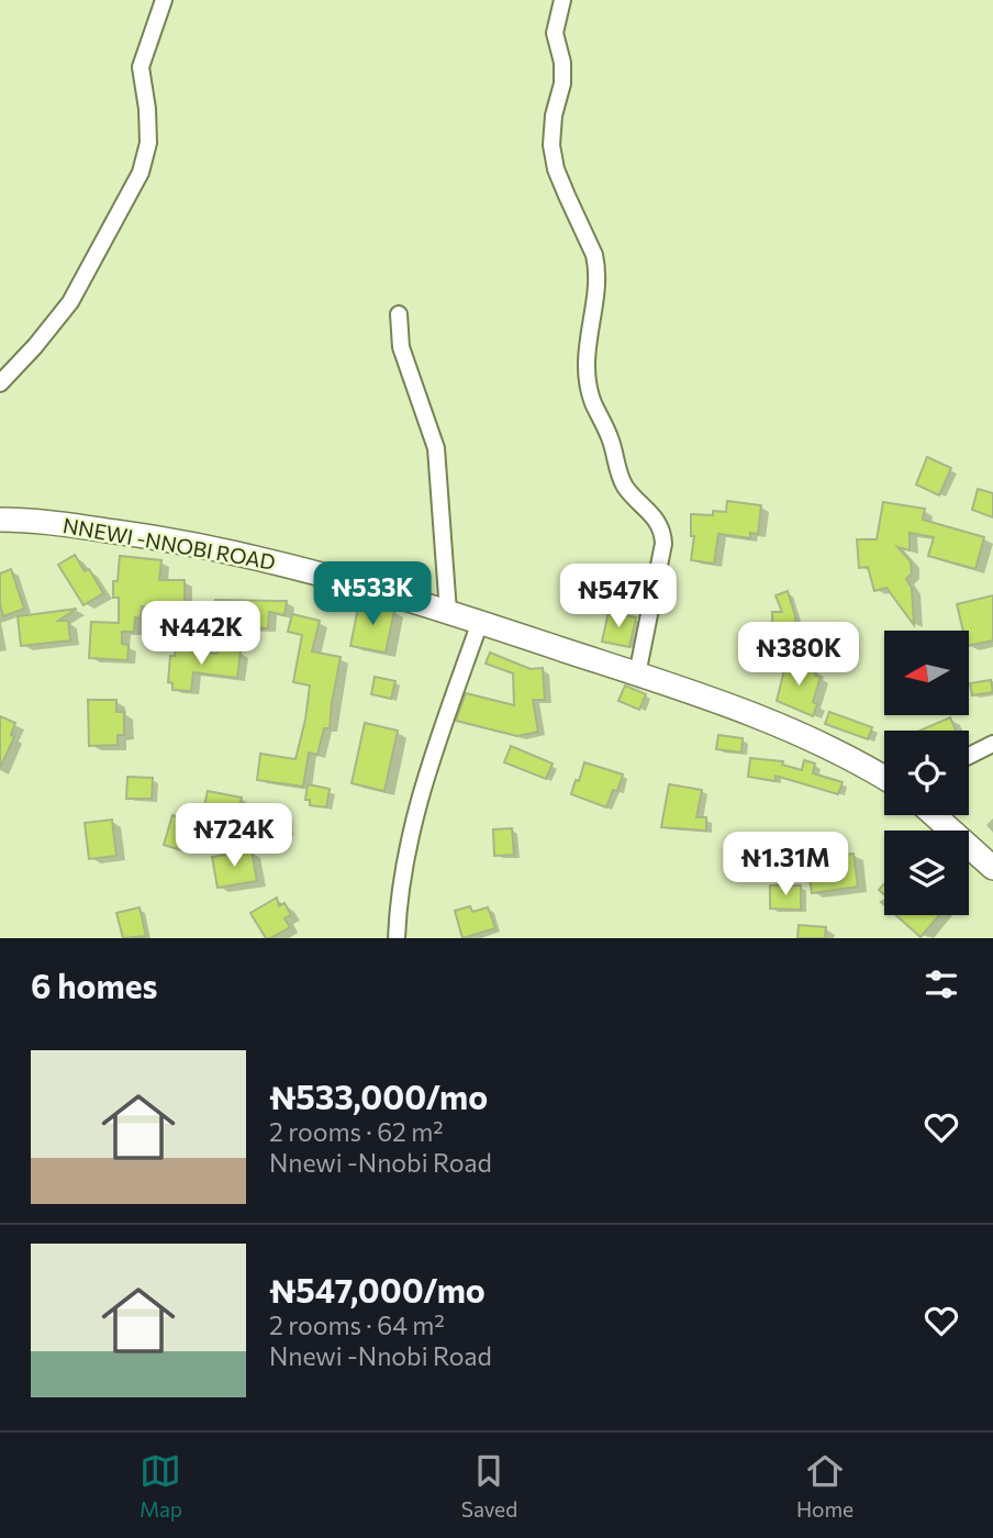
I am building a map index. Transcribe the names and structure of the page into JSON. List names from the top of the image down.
{
  "streets": {
    "main road": ["NNEWI -NNOBI ROAD"]
  },
  "north": "left",
  "page": {
    "price": [
      "₦533K",
      "₦547K",
      "₦442K",
      "₦380K",
      "₦724K",
      "₦1.31M"
    ],
    "heading": "6 homes",
    "list": [
      {
        "name": "₦533,000/mo",
        "note": "2 rooms · 62 m² · Nnewi -Nnobi Road"
      },
      {
        "name": "₦547,000/mo",
        "note": "2 rooms · 64 m² · Nnewi -Nnobi Road"
      }
    ],
    "tabs": ["Map", "Saved", "Home"]
  }
}
